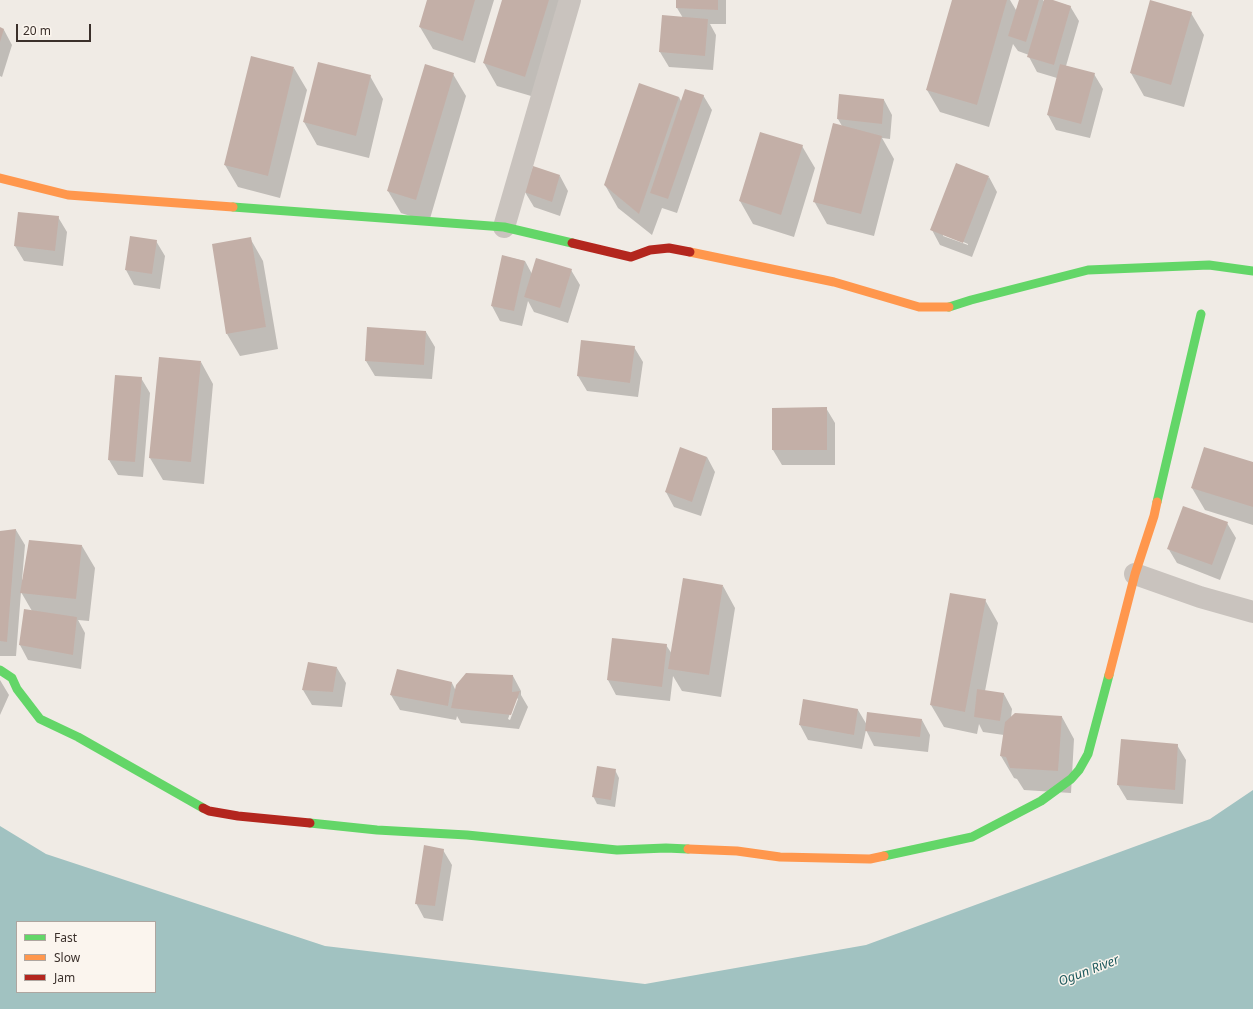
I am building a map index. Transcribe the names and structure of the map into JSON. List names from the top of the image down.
{
  "water": ["Ogun River"],
  "legend": ["Fast", "Slow", "Jam"],
  "scale_bar": "20 m"
}
